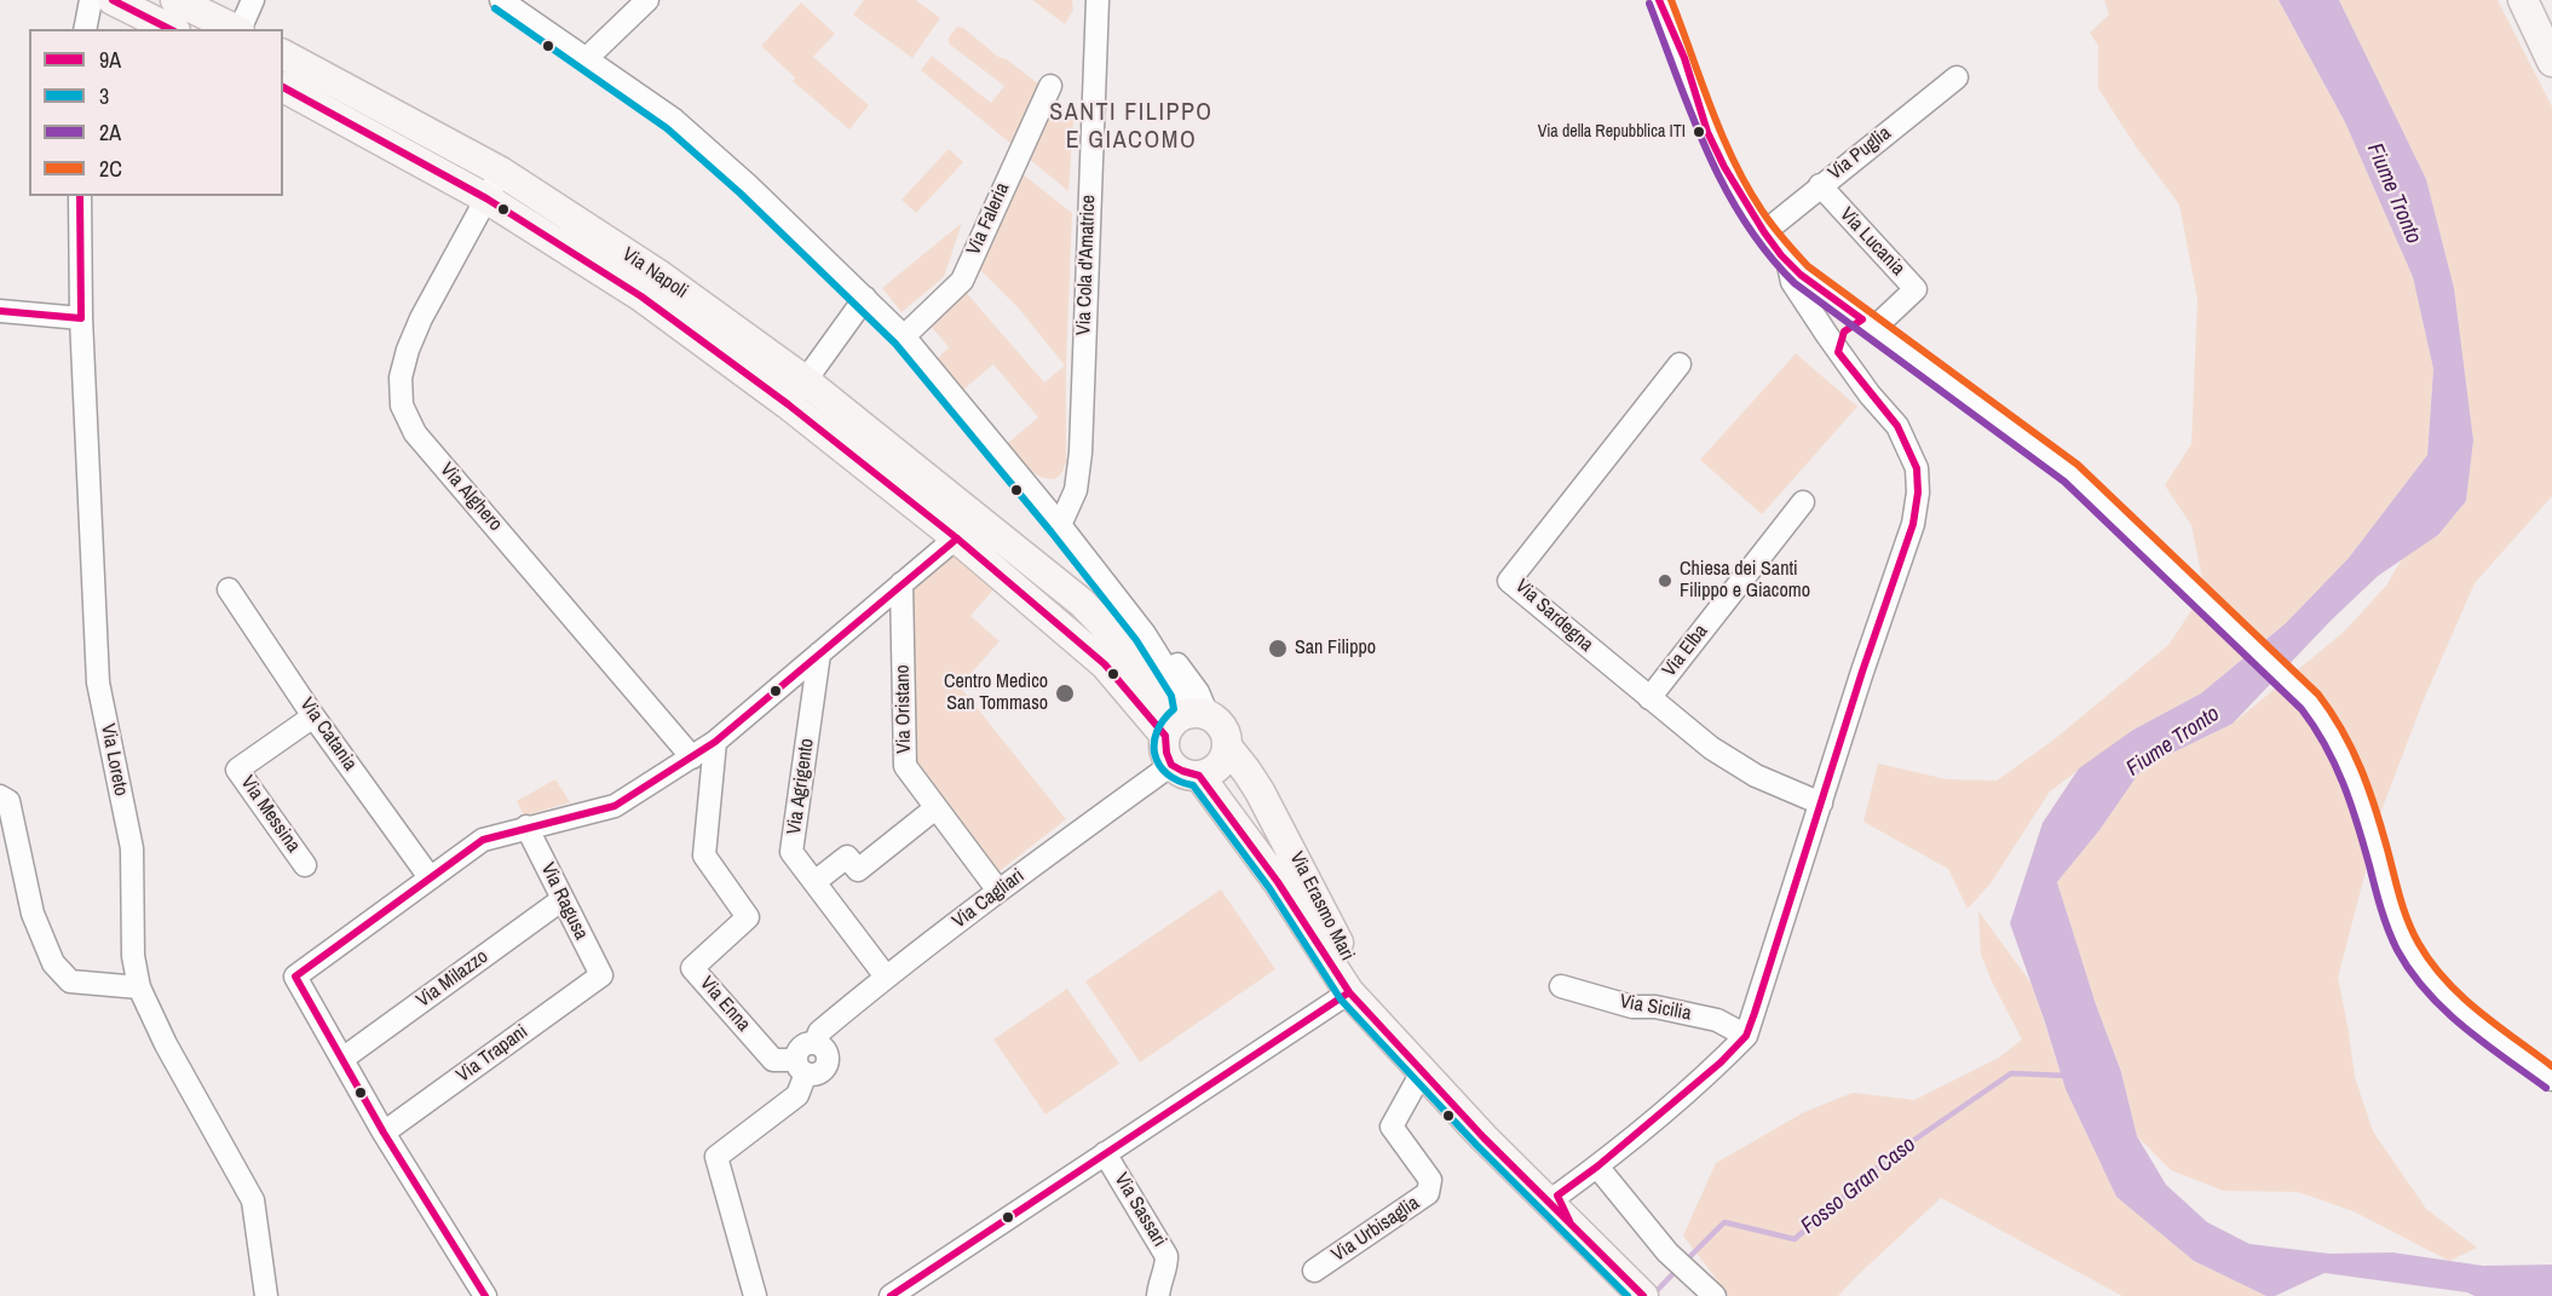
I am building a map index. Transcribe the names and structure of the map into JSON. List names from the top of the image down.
{
  "streets": {
    "main road": ["Via Napoli", "Via Erasmo Mari"],
    "street": [
      "Via Puglia",
      "Via Faleria",
      "Via Lucania",
      "Via Cola d'Amatrice",
      "Via Alghero",
      "Via Sardegna",
      "Via Elba",
      "Via Oristano",
      "Via Catania",
      "Via Loreto",
      "Via Agrigento",
      "Via Messina",
      "Via Cagliari",
      "Via Ragusa",
      "Via Milazzo",
      "Via Enna",
      "Via Sicilia",
      "Via Trapani",
      "Via Sassari",
      "Via Urbisaglia"
    ]
  },
  "crossings": [
    ["Via Puglia", "Via Lucania"],
    ["Via Faleria", "Via Erasmo Mari"],
    ["Via Cola d'Amatrice", "Via Erasmo Mari"],
    ["Via Napoli", "Via Alghero"],
    ["Via Napoli", "Via Cagliari"],
    ["Via Napoli", "Via Erasmo Mari"],
    ["Via Sardegna", "Via Elba"],
    ["Via Oristano", "Via Cagliari"],
    ["Via Catania", "Via Messina"],
    ["Via Agrigento", "Via Cagliari"],
    ["Via Cagliari", "Via Erasmo Mari"],
    ["Via Cagliari", "Via Enna"],
    ["Via Ragusa", "Via Milazzo"],
    ["Via Ragusa", "Via Trapani"],
    ["Via Erasmo Mari", "Via Sassari"],
    ["Via Erasmo Mari", "Via Urbisaglia"]
  ],
  "districts": ["SANTI FILIPPO E GIACOMO"],
  "water": ["Fiume Tronto", "Fosso Gran Caso"],
  "places": [
    "Via della Repubblica ITI",
    "Chiesa dei Santi Filippo e Giacomo",
    "San Filippo",
    "Centro Medico San Tommaso"
  ],
  "lines": [
    "transit line 9A",
    "transit line 2C",
    "transit line 2A",
    "transit line 3"
  ],
  "legend": [
    "9A",
    "3",
    "2A",
    "2C"
  ]
}
